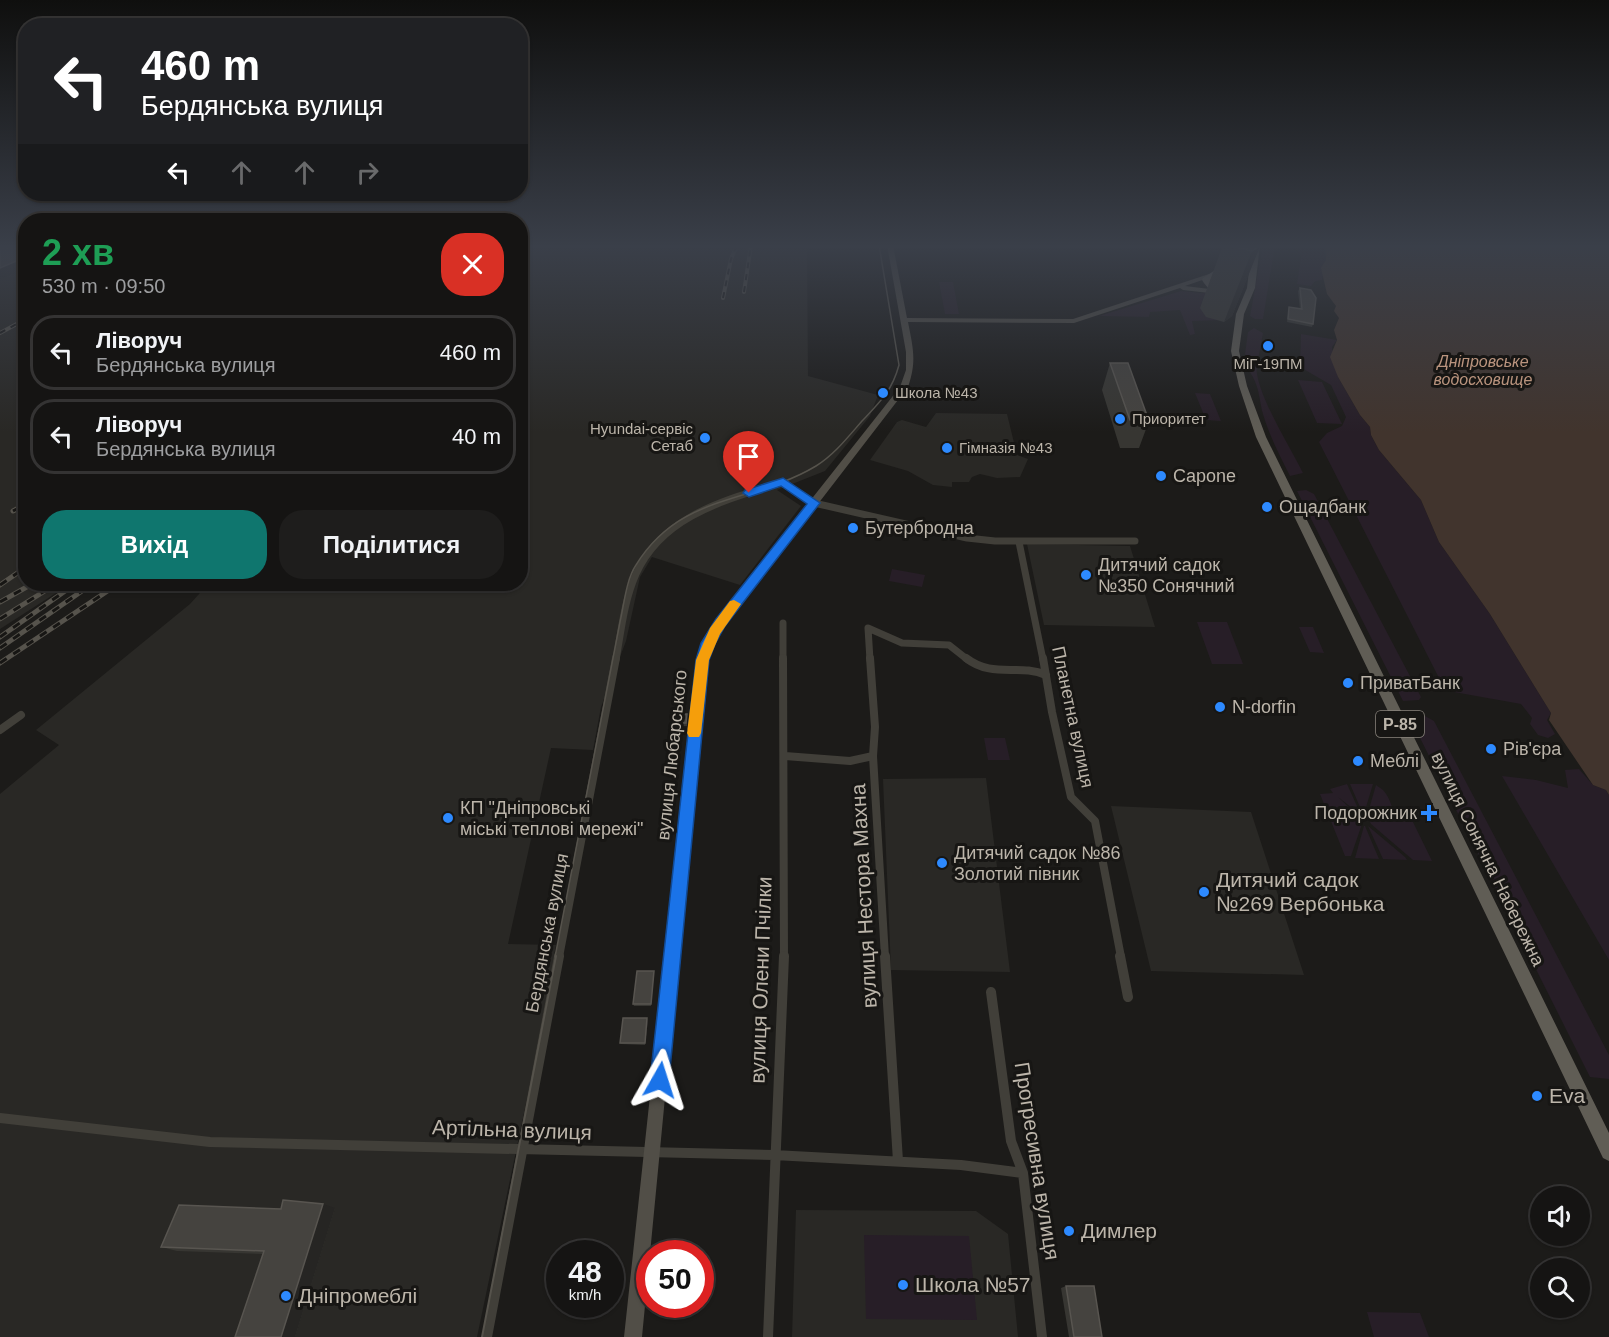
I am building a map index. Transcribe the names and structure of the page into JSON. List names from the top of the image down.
{
  "streets": {
    "main road": ["Р-85", "вулиця Любарського", "вулиця Сонячна Набережна"],
    "street": [
      "Планетна вулиця",
      "вулиця Нестора Махна",
      "Бердянська вулиця",
      "вулиця Олени Пчілки",
      "Артільна вулиця",
      "Прогресивна вулиця"
    ]
  },
  "crossings": [
    ["Планетна вулиця", "вулиця Нестора Махна"],
    ["вулиця Любарського", "Бердянська вулиця"],
    ["вулиця Любарського", "Артільна вулиця"],
    ["вулиця Нестора Махна", "Артільна вулиця"],
    ["Бердянська вулиця", "Артільна вулиця"],
    ["вулиця Олени Пчілки", "Артільна вулиця"],
    ["Артільна вулиця", "Прогресивна вулиця"]
  ],
  "water": ["Дніпровське водосховище"],
  "places": {
    "other": [
      "МіГ-19ПМ",
      "Школа №43",
      "Приоритет",
      "Hyundai-сервіс Сетаб",
      "Гімназія №43",
      "Capone",
      "Ощадбанк",
      "Бутербродна",
      "Дитячий садок №350 Сонячний",
      "ПриватБанк",
      "N-dorfin",
      "Рів'єра",
      "Меблі",
      "КП \"Дніпровські міські теплові мережі\"",
      "Дитячий садок №86 Золотий півник",
      "Дитячий садок №269 Вербонька",
      "Eva",
      "Димлер",
      "Школа №57",
      "Дніпромеблі"
    ],
    "health": ["Подорожник"]
  },
  "page": {
    "turn": ["460 m", "Бердянська вулиця"],
    "heading": ["2 хв", "530 m · 09:50"],
    "list": [
      {
        "name": "Ліворуч",
        "note": "Бердянська вулиця",
        "value": "460 m"
      },
      {
        "name": "Ліворуч",
        "note": "Бердянська вулиця",
        "value": "40 m"
      }
    ],
    "buttons": ["Вихід", "Поділитися"],
    "speed": "48 km/h",
    "limit": "50"
  }
}
